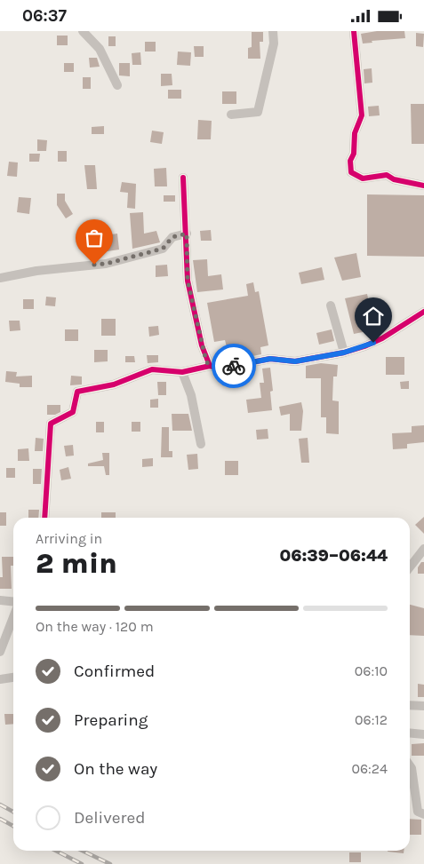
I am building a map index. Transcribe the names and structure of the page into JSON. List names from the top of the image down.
{
  "page": {
    "status": "06:37",
    "heading": ["2 min", "Arriving in", "06:39–06:44"],
    "bar": "On the way · 120 m",
    "list": [
      ["Confirmed", "06:10"],
      ["Preparing", "06:12"],
      ["On the way", "06:24"],
      "Delivered"
    ]
  }
}
